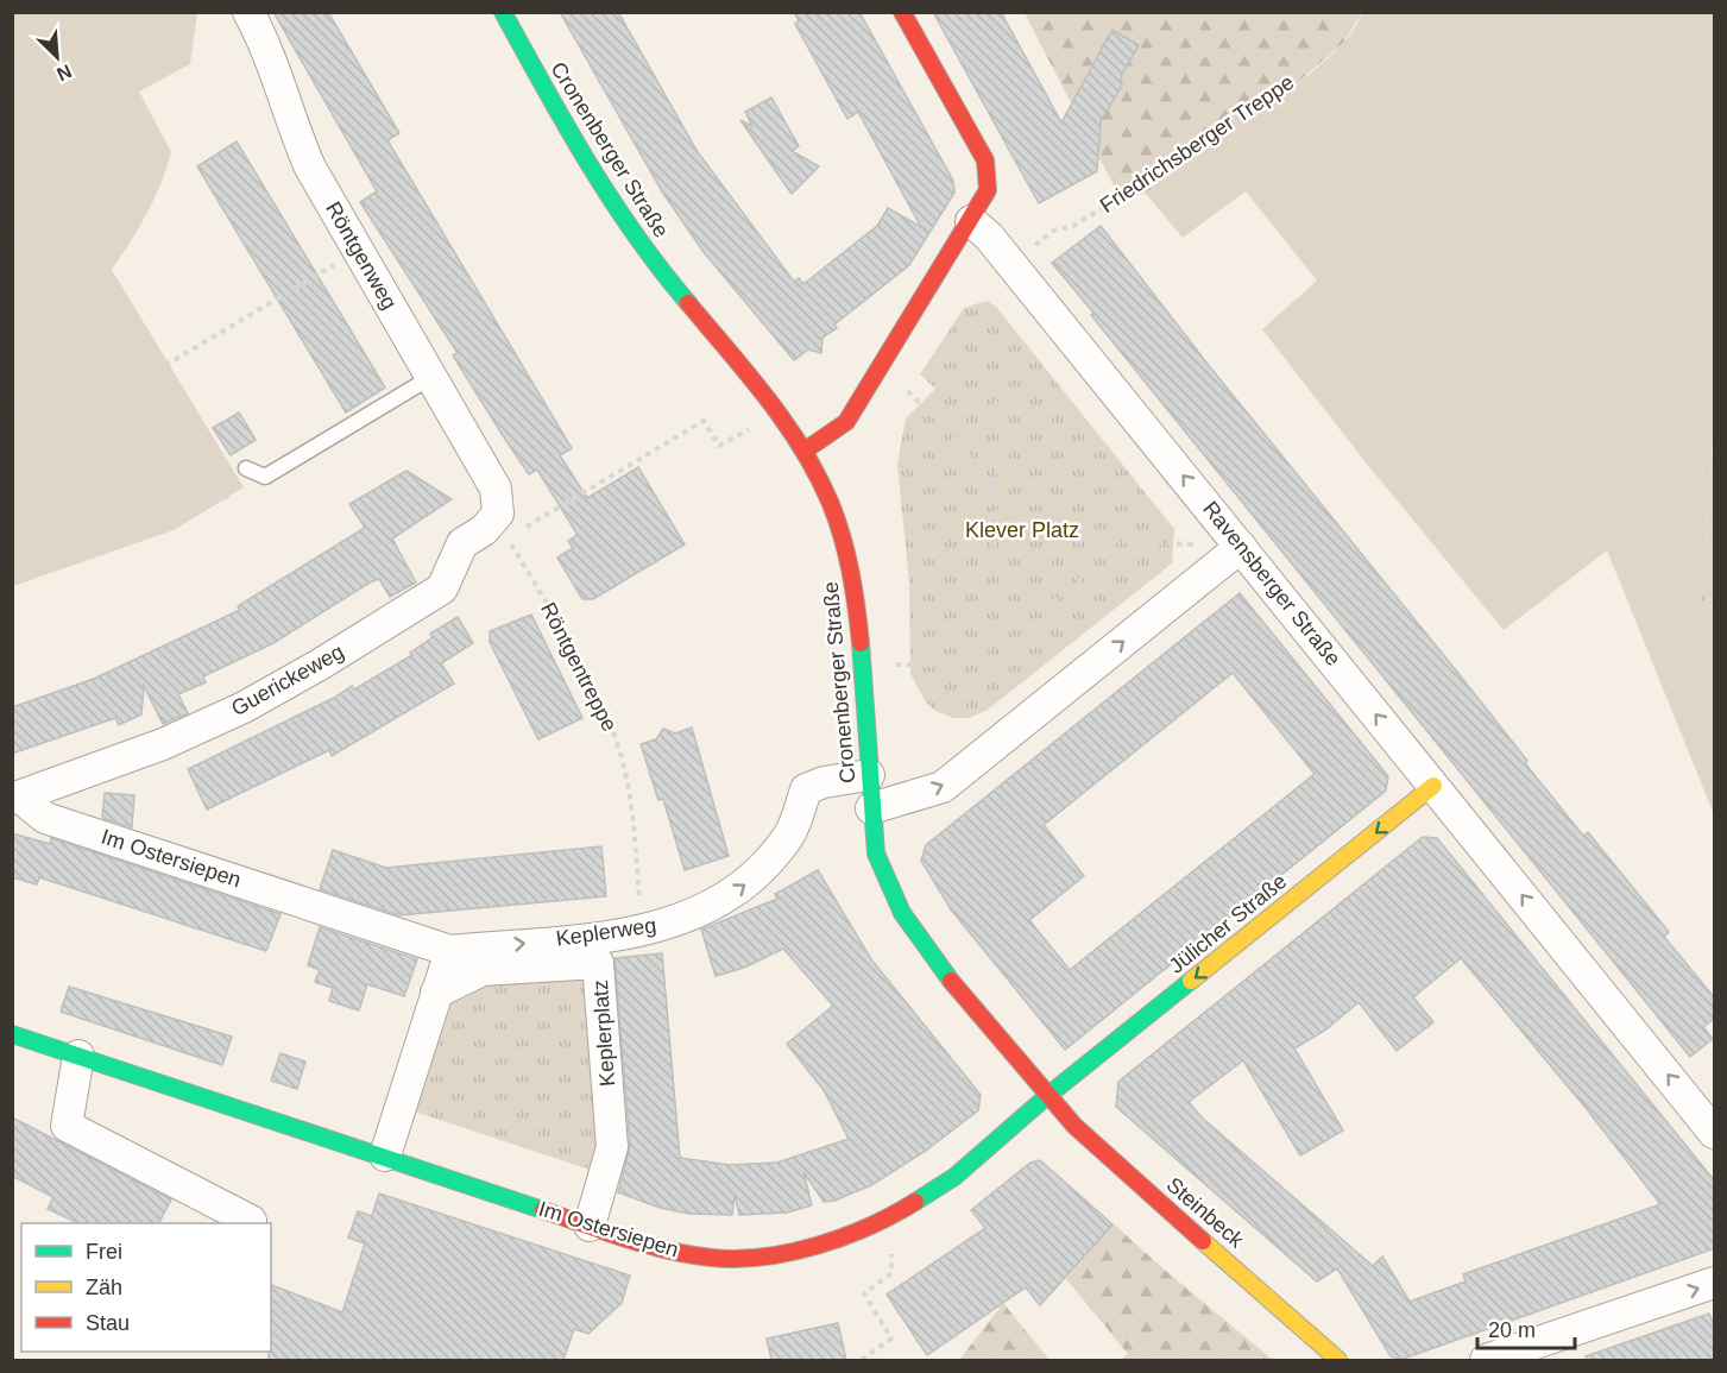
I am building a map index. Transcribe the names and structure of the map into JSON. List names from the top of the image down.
{
  "streets": {
    "street": [
      "Cronenberger Straße",
      "Röntgenweg",
      "Ravensberger Straße",
      "Guerickeweg",
      "Im Ostersiepen",
      "Jülicher Straße",
      "Keplerweg",
      "Keplerplatz",
      "Steinbeck"
    ],
    "path": ["Friedrichsberger Treppe", "Röntgentreppe"]
  },
  "crossings": [
    ["Cronenberger Straße", "Im Ostersiepen"],
    ["Cronenberger Straße", "Jülicher Straße"],
    ["Cronenberger Straße", "Keplerweg"],
    ["Cronenberger Straße", "Steinbeck"],
    ["Röntgenweg", "Guerickeweg"],
    ["Ravensberger Straße", "Jülicher Straße"],
    ["Guerickeweg", "Im Ostersiepen"],
    ["Im Ostersiepen", "Jülicher Straße"],
    ["Im Ostersiepen", "Keplerweg"],
    ["Im Ostersiepen", "Keplerplatz"],
    ["Im Ostersiepen", "Steinbeck"],
    ["Jülicher Straße", "Steinbeck"]
  ],
  "one_way": ["Ravensberger Straße", "Jülicher Straße", "Keplerweg"],
  "parks": ["Klever Platz"],
  "legend": ["Frei", "Zäh", "Stau"],
  "scale_bar": "20 m",
  "north": "bottom right"
}
